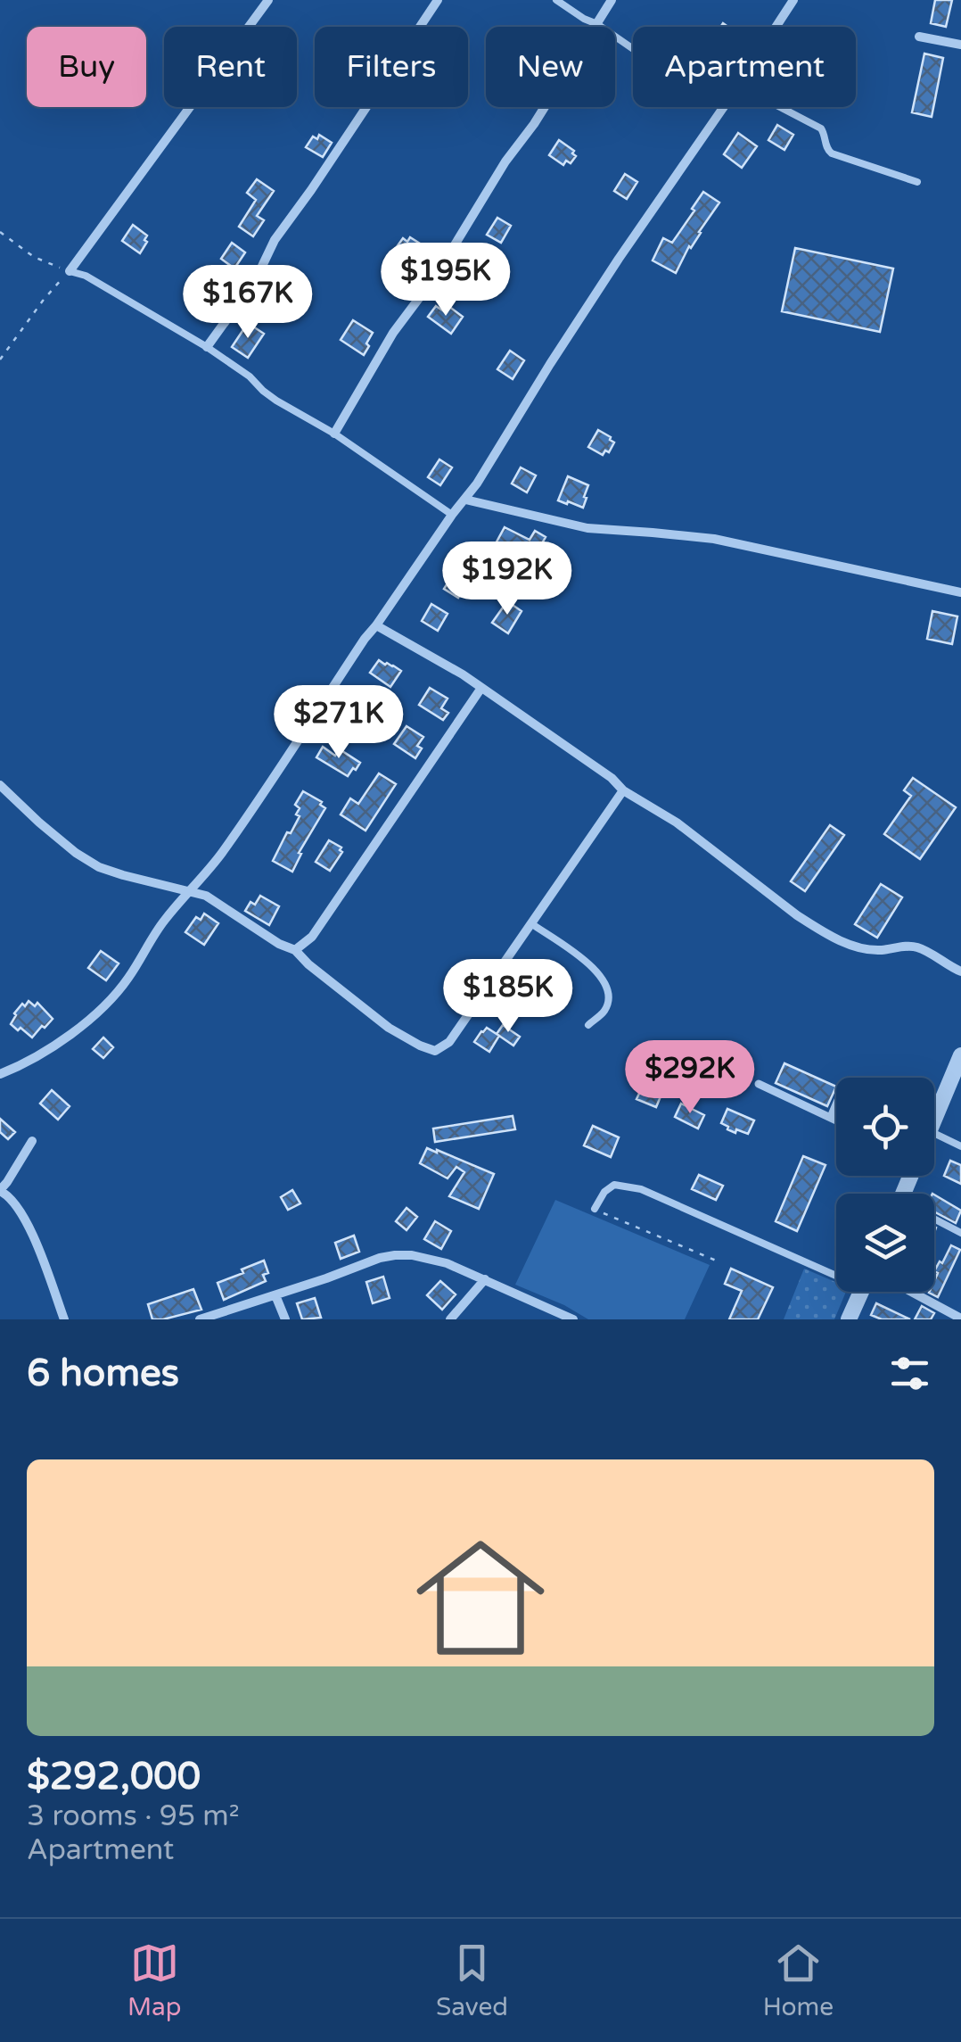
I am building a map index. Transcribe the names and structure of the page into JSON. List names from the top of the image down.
{
  "page": {
    "chip": [
      "Buy",
      "Rent",
      "Filters",
      "New",
      "Apartment"
    ],
    "price": [
      "$195K",
      "$167K",
      "$192K",
      "$271K",
      "$185K",
      "$292K"
    ],
    "heading": "6 homes",
    "list": [
      {
        "name": "$292,000",
        "note": "3 rooms · 95 m² · Apartment"
      }
    ],
    "tabs": ["Map", "Saved", "Home"]
  }
}
